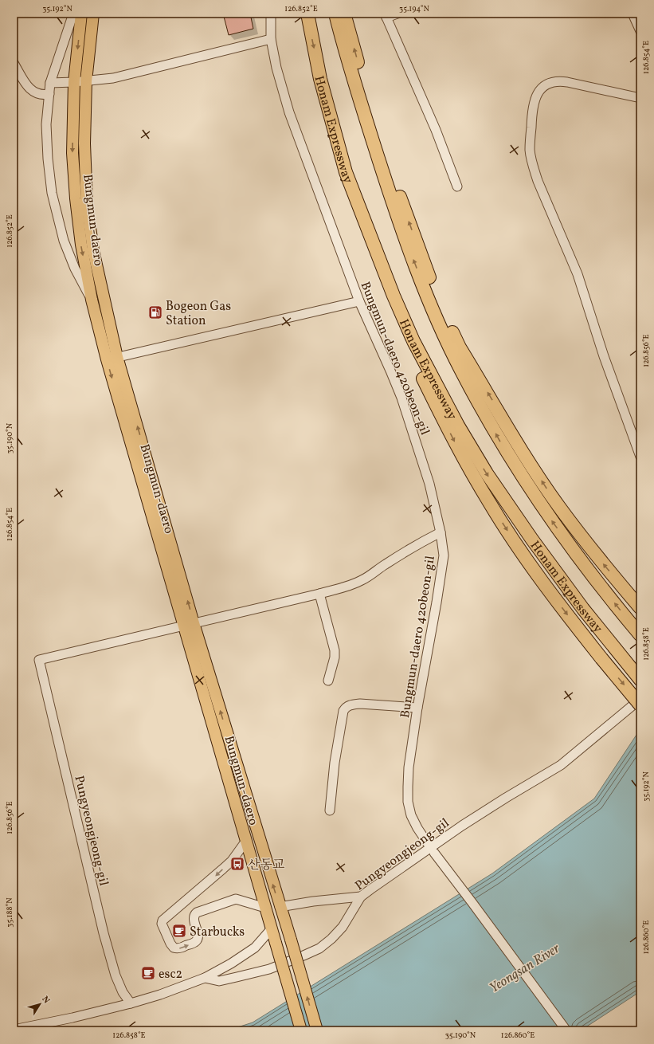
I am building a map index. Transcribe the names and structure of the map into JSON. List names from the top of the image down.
{
  "streets": {
    "highway": ["Honam Expressway"],
    "main road": ["Bungmun-daero"],
    "street": ["Bungmun-daero 420beon-gil", "Pungyeongjeong-gil"]
  },
  "crossings": [
    ["Bungmun-daero", "Pungyeongjeong-gil"],
    ["Bungmun-daero 420beon-gil", "Pungyeongjeong-gil"]
  ],
  "water": ["Yeongsan River"],
  "places": {
    "fuel station": ["Bogeon Gas Station"],
    "bus stop": ["산동교"],
    "cafe": ["Starbucks", "esc2"]
  },
  "north": "top right",
  "coordinates": [
    "35.192°N",
    "126.852°E",
    "35.194°N",
    "126.854°E",
    "126.856°E",
    "35.190°N",
    "126.858°E",
    "35.188°N",
    "126.860°E"
  ]
}
